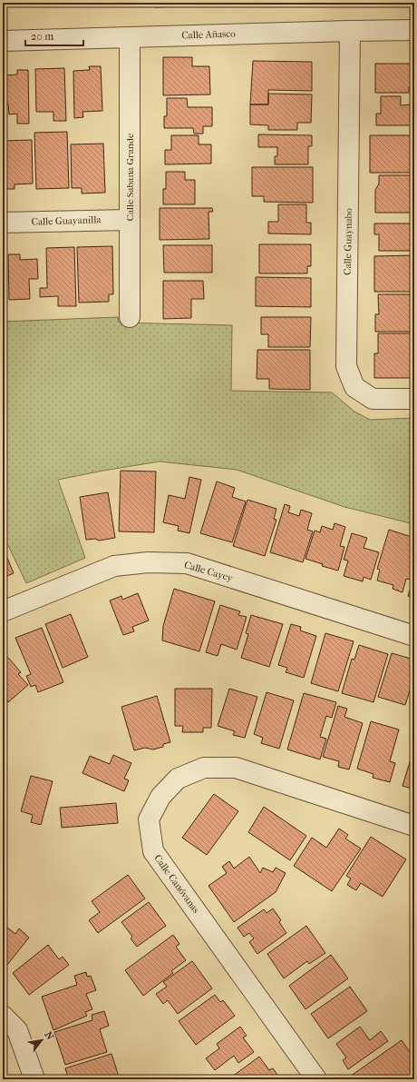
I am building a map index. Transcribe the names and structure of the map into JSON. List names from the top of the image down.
{
  "streets": {
    "street": [
      "Calle Añasco",
      "Calle Sabana Grande",
      "Calle Guayanilla",
      "Calle Guaynabo",
      "Calle Cayey",
      "Calle Canóvanas"
    ]
  },
  "crossings": [
    ["Calle Añasco", "Calle Sabana Grande"],
    ["Calle Añasco", "Calle Guaynabo"],
    ["Calle Sabana Grande", "Calle Guayanilla"]
  ],
  "scale_bar": "20 m",
  "north": "top right"
}
